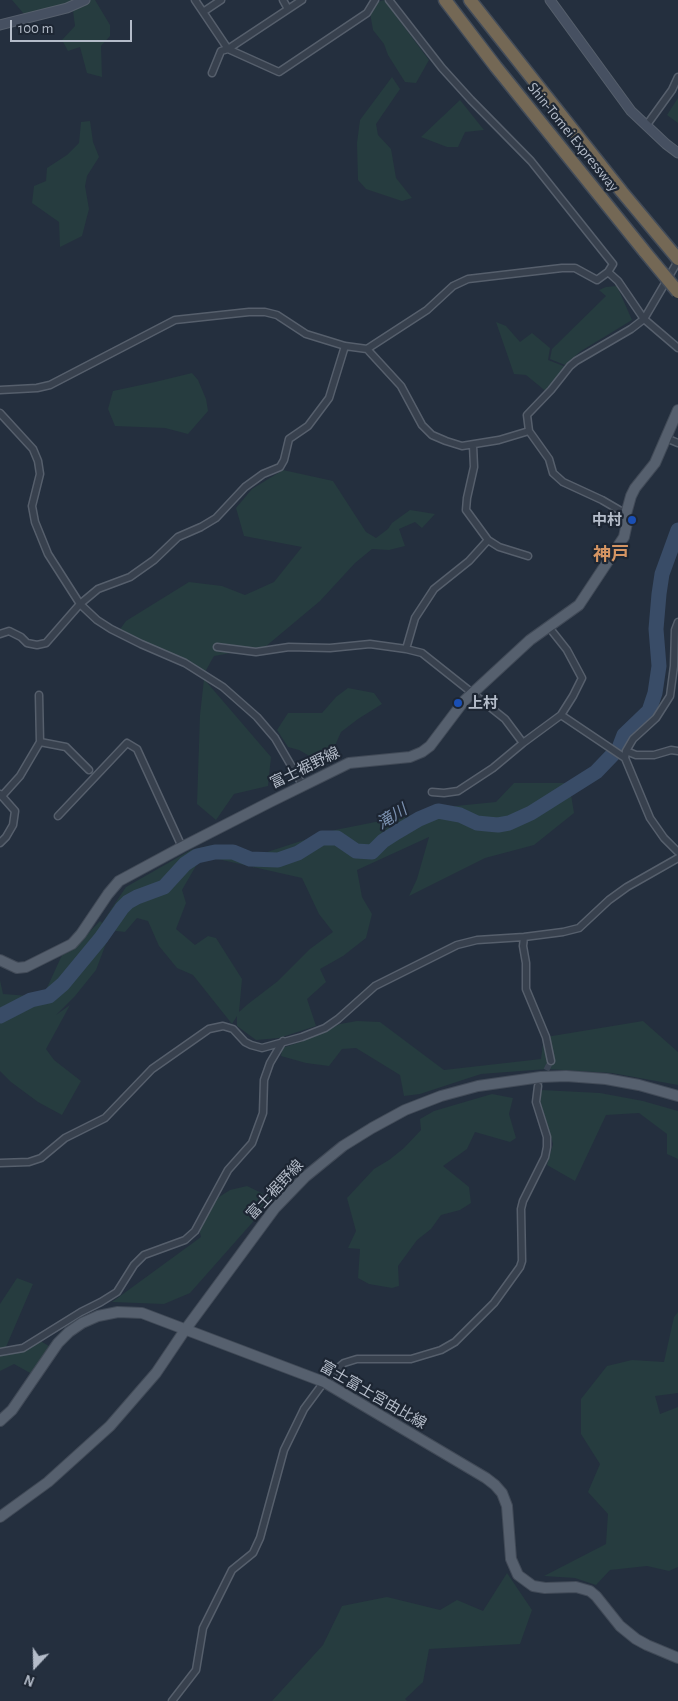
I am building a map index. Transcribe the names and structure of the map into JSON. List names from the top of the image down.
{
  "streets": {
    "highway": ["Shin-Tomei Expressway"],
    "main road": ["富士裾野線", "富士富士宮由比線"]
  },
  "crossings": [
    ["富士裾野線", "富士富士宮由比線"]
  ],
  "districts": ["神戸"],
  "water": ["滝川"],
  "places": ["中村", "上村"],
  "scale_bar": "100 m",
  "north": "bottom"
}
